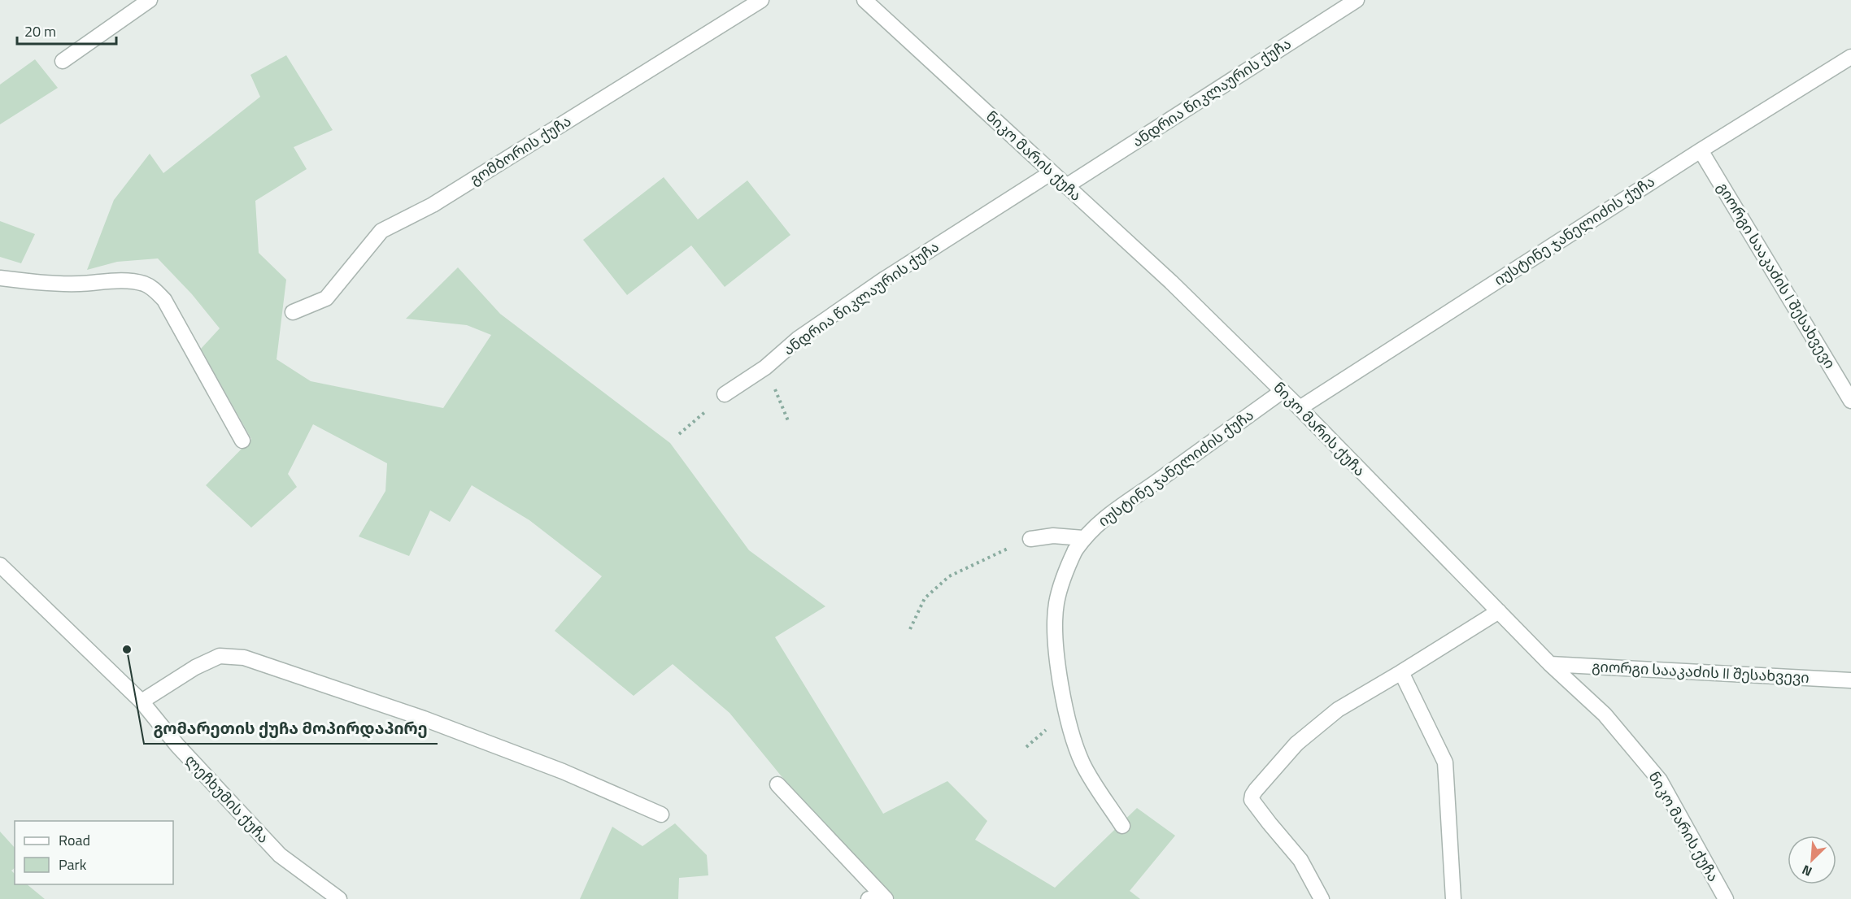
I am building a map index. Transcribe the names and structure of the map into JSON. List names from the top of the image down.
{
  "streets": {
    "street": [
      "ანდრია წიკლაურის ქუჩა",
      "გომბორის ქუჩა",
      "ნიკო მარის ქუჩა",
      "იუსტინე ჯანელიძის ქუჩა",
      "გიორგი სააკაძის I შესახვევი",
      "გიორგი სააკაძის II შესახვევი",
      "ლეჩხუმის ქუჩა"
    ]
  },
  "crossings": [
    ["ანდრია წიკლაურის ქუჩა", "ნიკო მარის ქუჩა"],
    ["ნიკო მარის ქუჩა", "იუსტინე ჯანელიძის ქუჩა"],
    ["ნიკო მარის ქუჩა", "გიორგი სააკაძის II შესახვევი"],
    ["იუსტინე ჯანელიძის ქუჩა", "გიორგი სააკაძის I შესახვევი"]
  ],
  "places": ["გომარეთის ქუჩა მოპირდაპირე"],
  "legend": ["Road", "Park"],
  "scale_bar": "20 m",
  "north": "bottom left"
}
